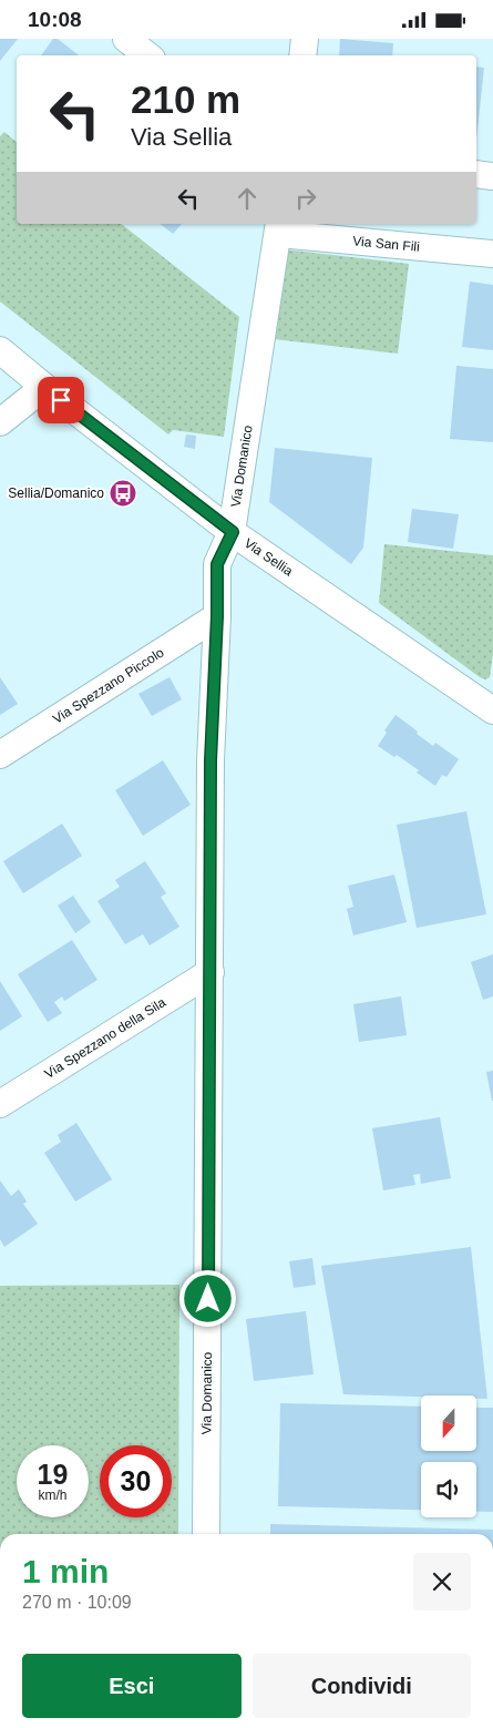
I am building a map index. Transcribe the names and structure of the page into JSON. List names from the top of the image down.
{
  "streets": {
    "street": [
      "Via San Fili",
      "Via Domanico",
      "Via Sellia",
      "Via Spezzano Piccolo",
      "Via Spezzano della Sila"
    ]
  },
  "crossings": [
    ["Via San Fili", "Via Domanico"],
    ["Via Domanico", "Via Sellia"],
    ["Via Domanico", "Via Spezzano Piccolo"],
    ["Via Domanico", "Via Spezzano della Sila"]
  ],
  "places": {
    "bus stop": ["Sellia/Domanico"]
  },
  "north": "bottom",
  "page": {
    "status": "10:08",
    "turn": ["210 m", "Via Sellia"],
    "speed": "19 km/h",
    "limit": "30",
    "heading": ["1 min", "270 m · 10:09"],
    "buttons": ["Esci", "Condividi"]
  }
}
